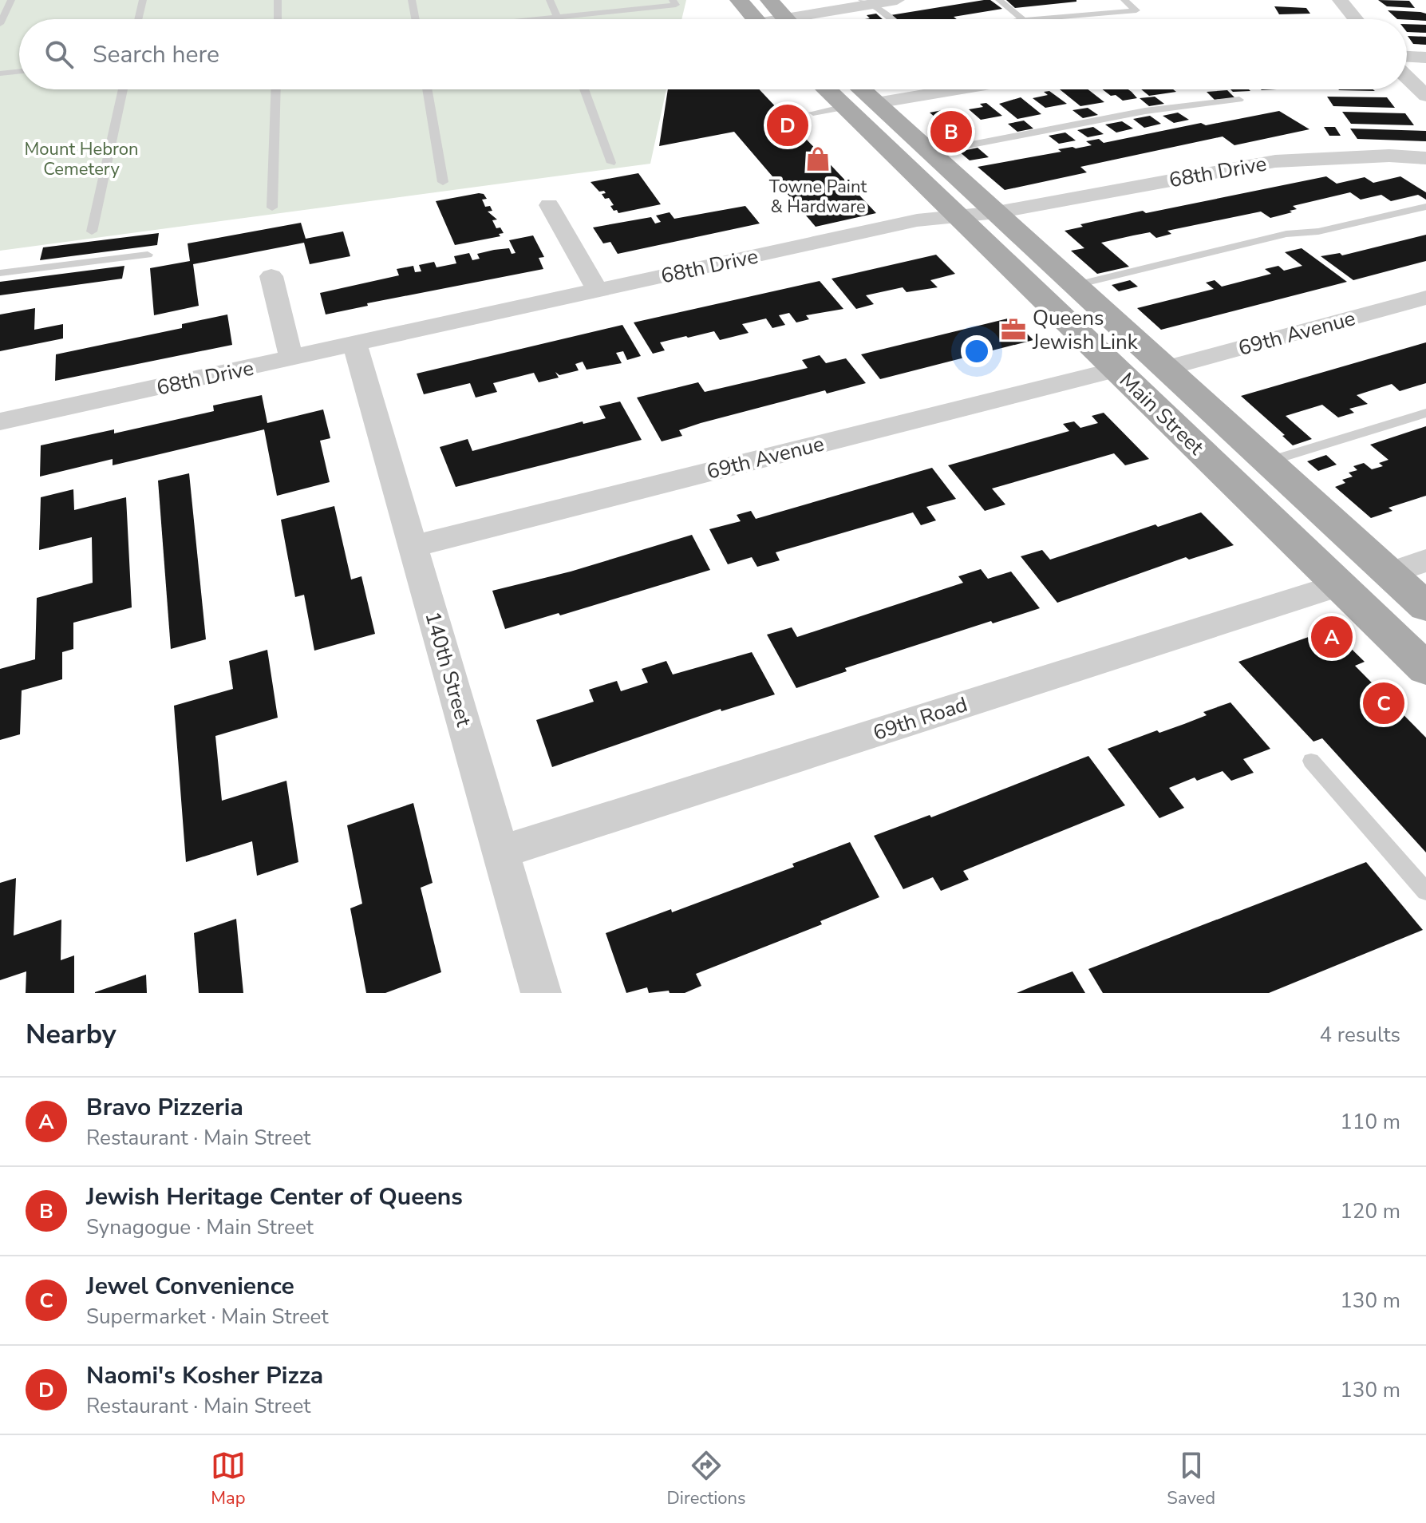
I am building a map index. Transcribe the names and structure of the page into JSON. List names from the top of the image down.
{
  "streets": {
    "main road": ["Main Street"],
    "street": [
      "68th Drive",
      "69th Avenue",
      "140th Street",
      "69th Road"
    ]
  },
  "crossings": [
    ["68th Drive", "Main Street"],
    ["68th Drive", "140th Street"],
    ["69th Avenue", "Main Street"],
    ["69th Avenue", "140th Street"],
    ["Main Street", "69th Road"],
    ["140th Street", "69th Road"]
  ],
  "parks": ["Mount Hebron Cemetery"],
  "places": {
    "shop": ["Towne Paint & Hardware"],
    "office": ["Queens Jewish Link"]
  },
  "page": {
    "search": "Search here",
    "pins": [
      "D",
      "B",
      "A",
      "C"
    ],
    "heading": ["Nearby", "4 results"],
    "list": [
      {
        "mark": "A",
        "name": "Bravo Pizzeria",
        "note": "Restaurant · Main Street",
        "value": "110 m"
      },
      {
        "mark": "B",
        "name": "Jewish Heritage Center of Queens",
        "note": "Synagogue · Main Street",
        "value": "120 m"
      },
      {
        "mark": "C",
        "name": "Jewel Convenience",
        "note": "Supermarket · Main Street",
        "value": "130 m"
      },
      {
        "mark": "D",
        "name": "Naomi's Kosher Pizza",
        "note": "Restaurant · Main Street",
        "value": "130 m"
      }
    ],
    "nav": ["Map", "Directions", "Saved"]
  }
}
